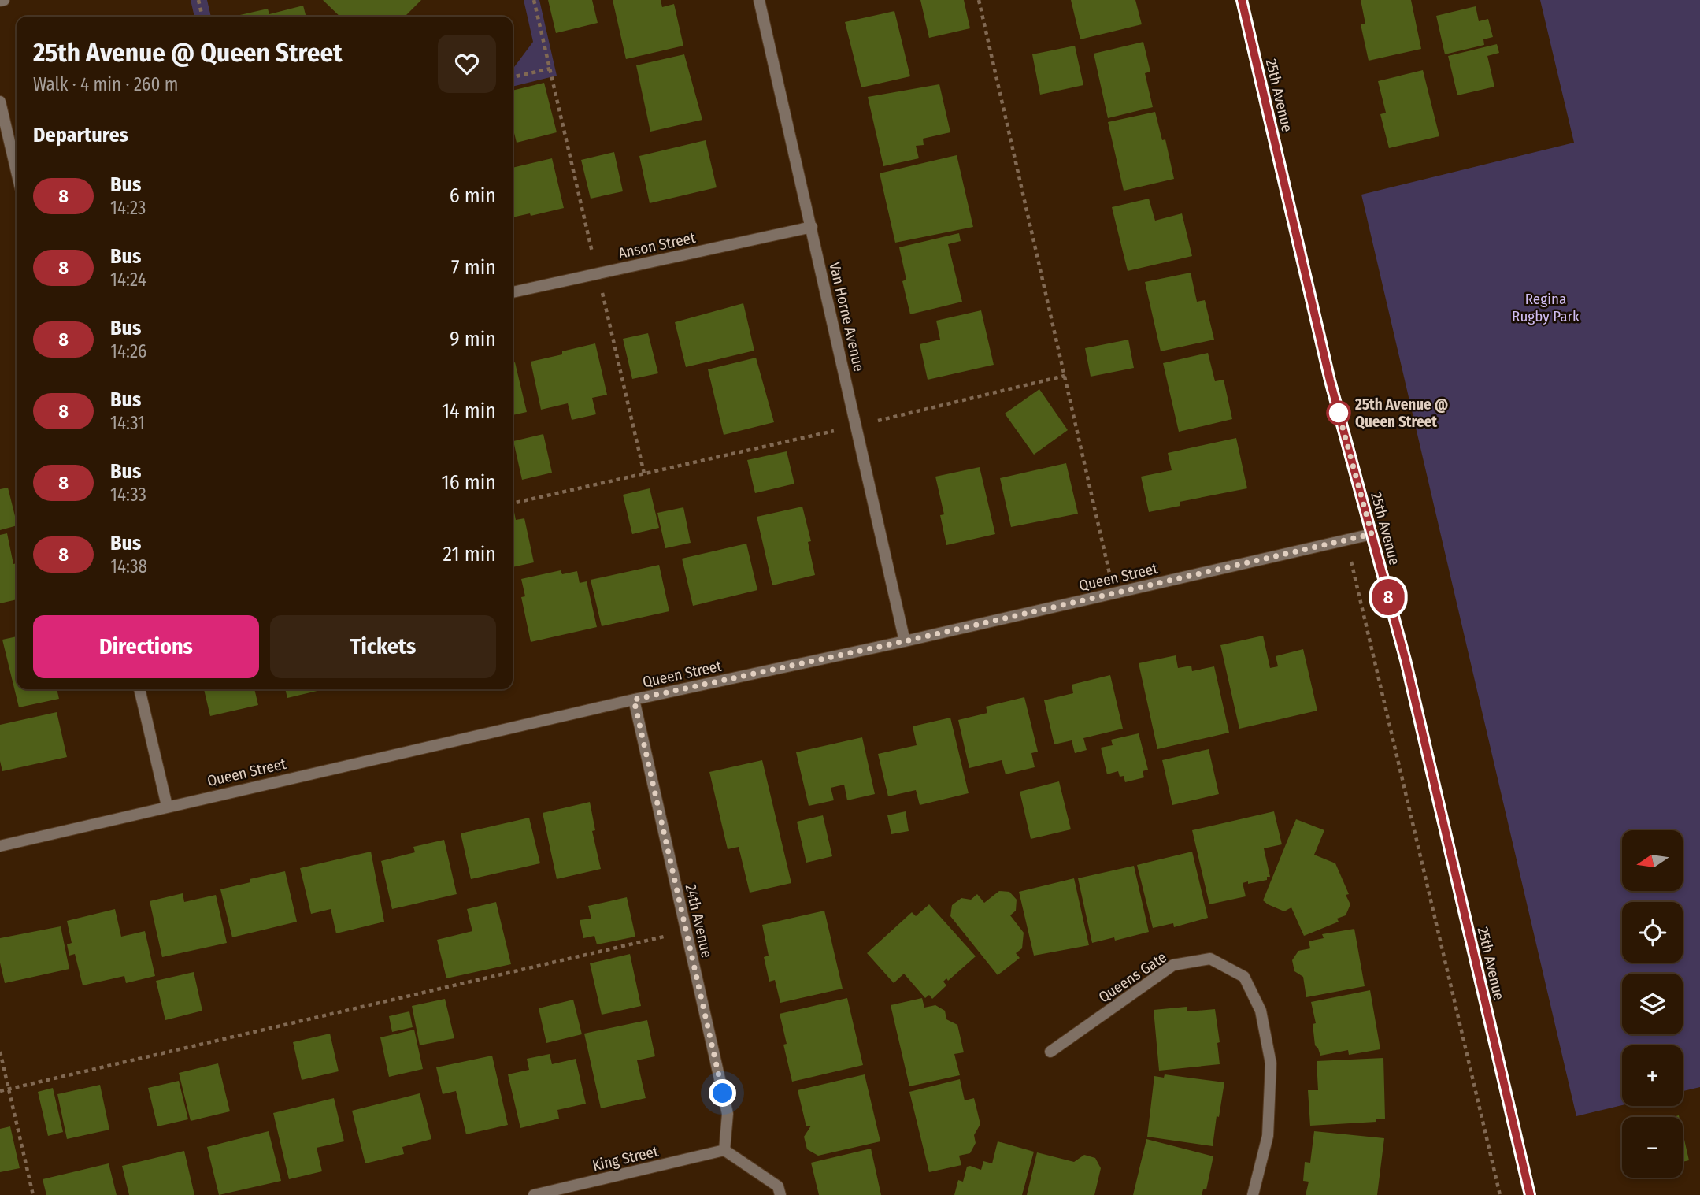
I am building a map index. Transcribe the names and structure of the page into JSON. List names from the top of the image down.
{
  "streets": {
    "street": [
      "25th Avenue",
      "Anson Street",
      "Van Horne Avenue",
      "Queen Street",
      "24th Avenue",
      "Queens Gate",
      "King Street"
    ]
  },
  "crossings": [
    ["25th Avenue", "Queen Street"],
    ["Anson Street", "Van Horne Avenue"],
    ["Van Horne Avenue", "Queen Street"],
    ["Queen Street", "24th Avenue"],
    ["24th Avenue", "King Street"]
  ],
  "parks": ["Regina Rugby Park"],
  "places": ["25th Avenue @ Queen Street"],
  "lines": ["bus line 8"],
  "north": "left",
  "page": {
    "on_map": "8",
    "heading": [
      ["25th Avenue @ Queen Street", "Walk · 4 min · 260 m"],
      "Departures"
    ],
    "list": [
      {
        "mark": "8",
        "name": "Bus",
        "note": "14:23",
        "value": "6 min"
      },
      {
        "mark": "8",
        "name": "Bus",
        "note": "14:24",
        "value": "7 min"
      },
      {
        "mark": "8",
        "name": "Bus",
        "note": "14:26",
        "value": "9 min"
      },
      {
        "mark": "8",
        "name": "Bus",
        "note": "14:31",
        "value": "14 min"
      },
      {
        "mark": "8",
        "name": "Bus",
        "note": "14:33",
        "value": "16 min"
      },
      {
        "mark": "8",
        "name": "Bus",
        "note": "14:38",
        "value": "21 min"
      }
    ],
    "buttons": ["Directions", "Tickets"],
    "map_buttons": ["+", "−"]
  }
}
